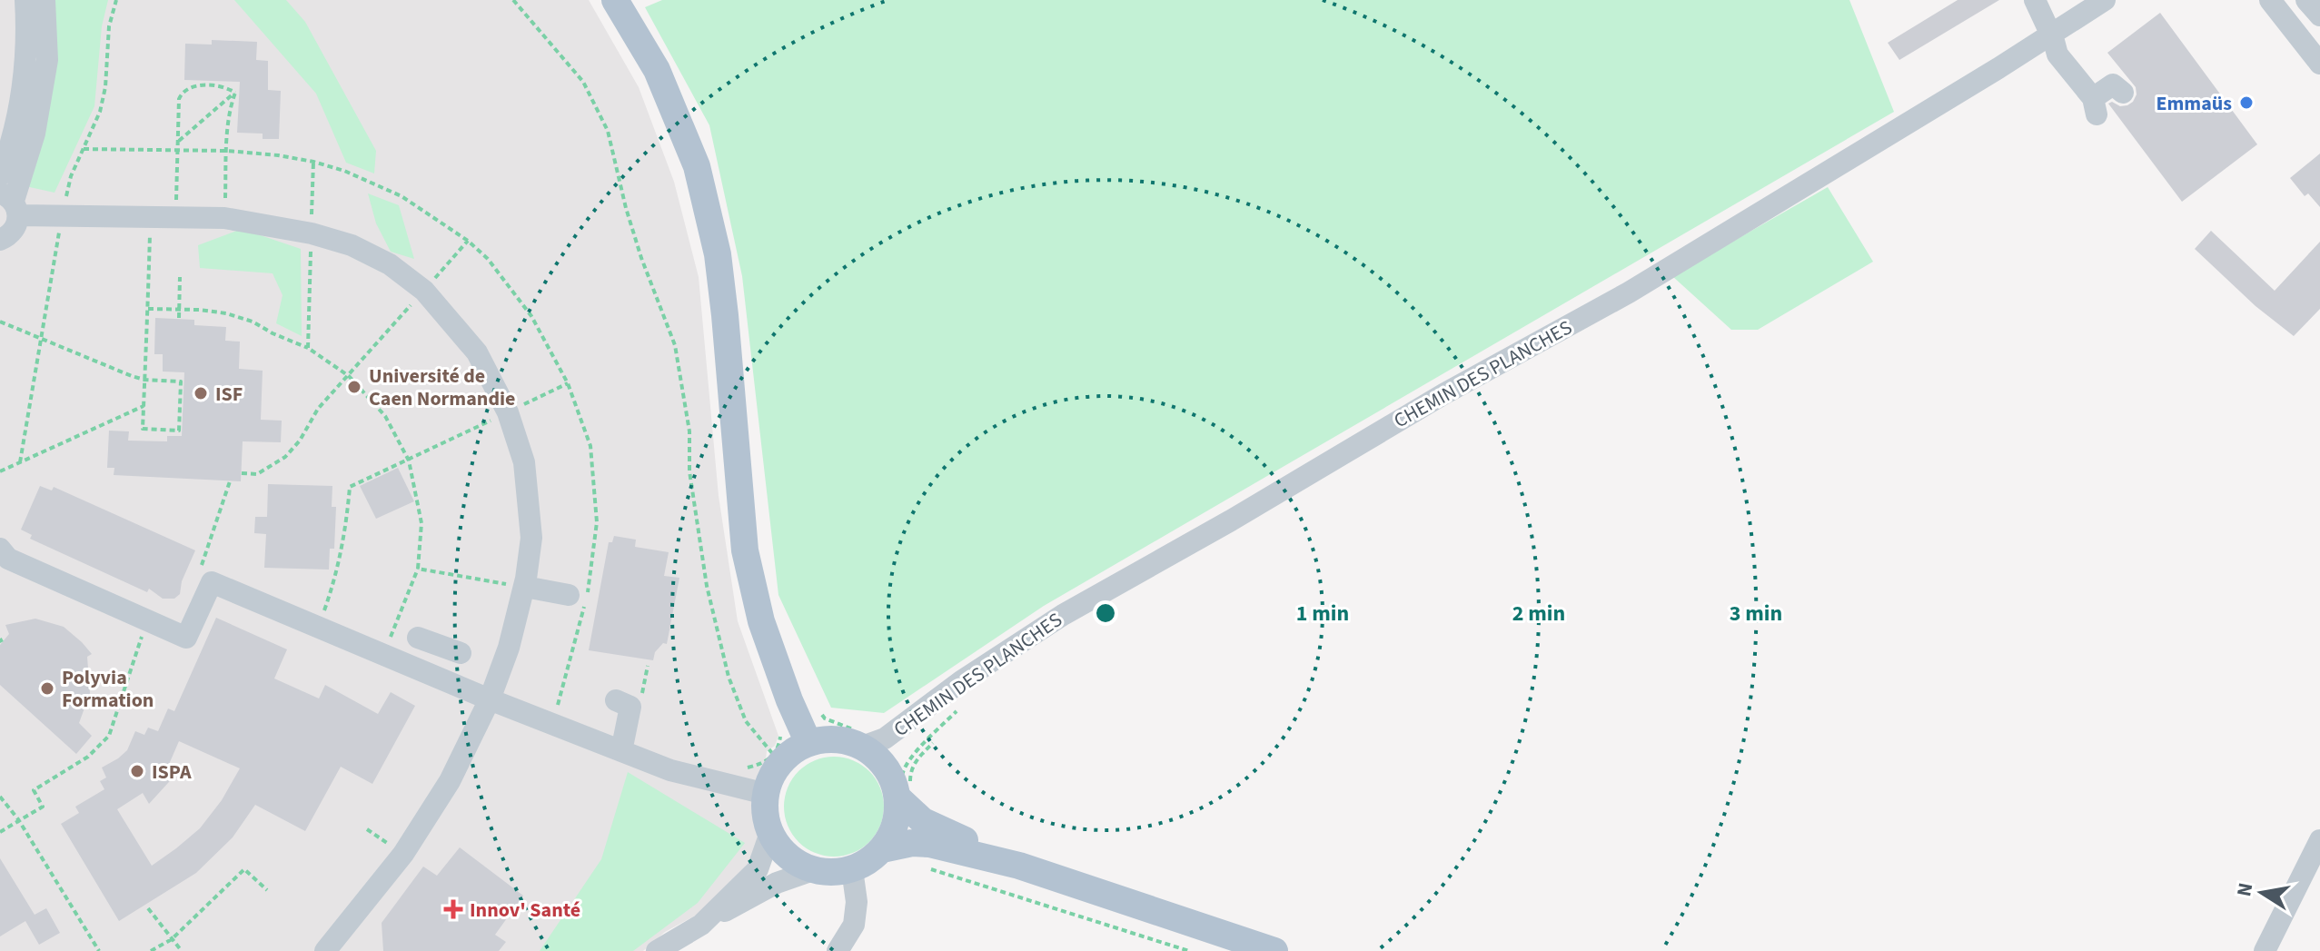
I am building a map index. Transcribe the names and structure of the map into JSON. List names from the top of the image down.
{
  "streets": {
    "street": ["CHEMIN DES PLANCHES"]
  },
  "places": {
    "other": [
      "Emmaüs",
      "Université de Caen Normandie",
      "ISF",
      "Polyvia Formation",
      "ISPA"
    ],
    "health": ["Innov' Santé"]
  },
  "north": "left",
  "rings": ["1 min", "2 min", "3 min"]
}
